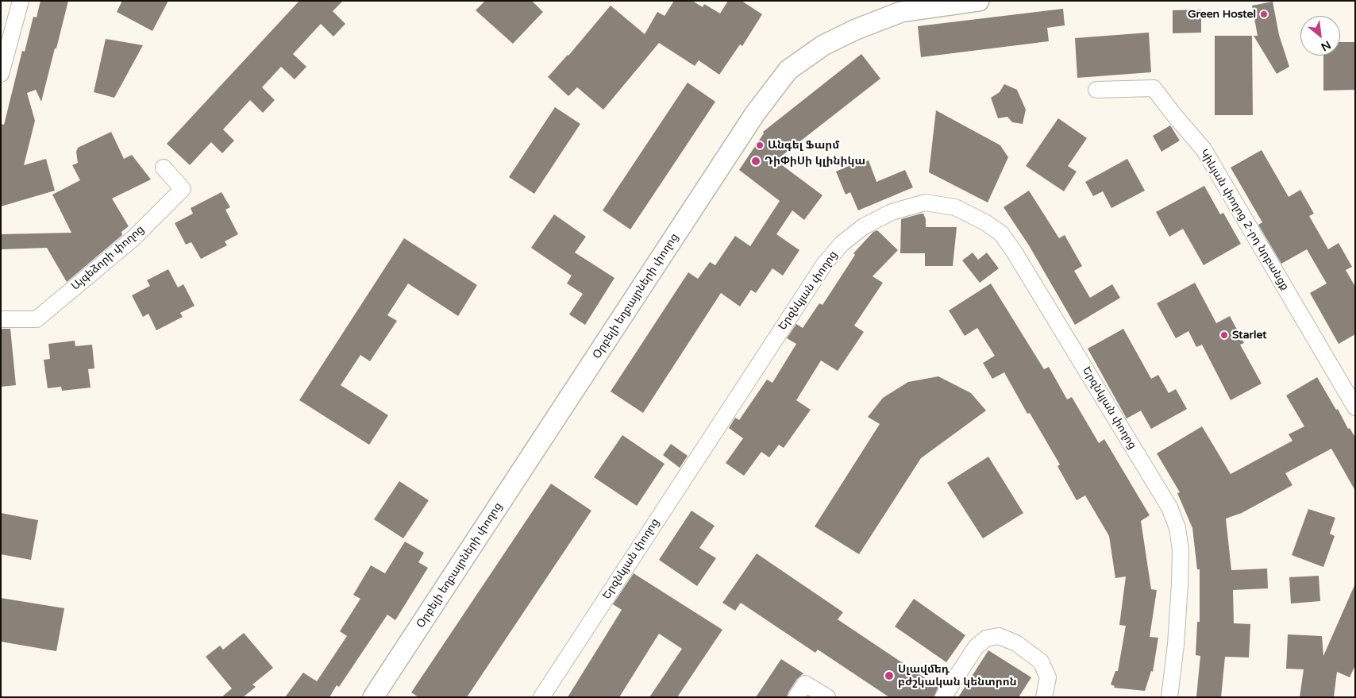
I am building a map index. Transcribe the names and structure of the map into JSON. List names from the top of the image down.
{
  "streets": {
    "street": [
      "Կիևյան փողոց 2-րդ նրբանցք",
      "Այգեձորի փողոց",
      "Երզնկյան փողոց",
      "Օրբելի եղբայրների փողոց"
    ]
  },
  "places": [
    "Green Hostel",
    "Անգել Ֆարմ",
    "ԴիՓիՍի կլինիկա",
    "Starlet",
    "Սլավմեդ բժշկական կենտրոն"
  ],
  "north": "bottom right"
}
